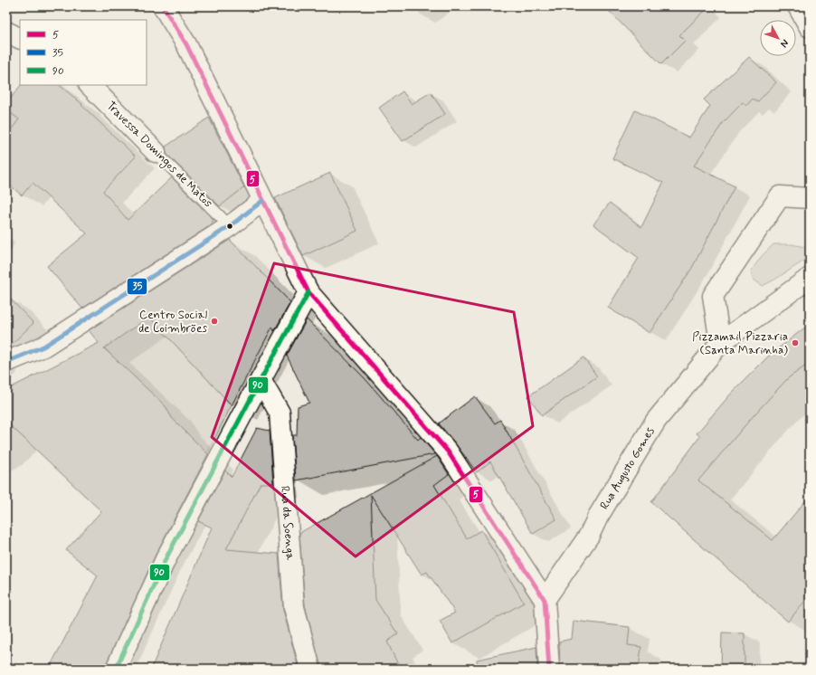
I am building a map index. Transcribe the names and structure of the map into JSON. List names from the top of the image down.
{
  "streets": {
    "street": ["Travessa Domingos de Matos", "Rua Augusto Gomes", "Rua da Soenga"]
  },
  "places": ["Centro Social de Coimbrões", "Pizzamail Pizzaria (Santa Marinha)"],
  "lines": ["transit line 5", "transit line 35", "transit line 90"],
  "legend": ["5", "35", "90"],
  "north": "bottom right"
}
